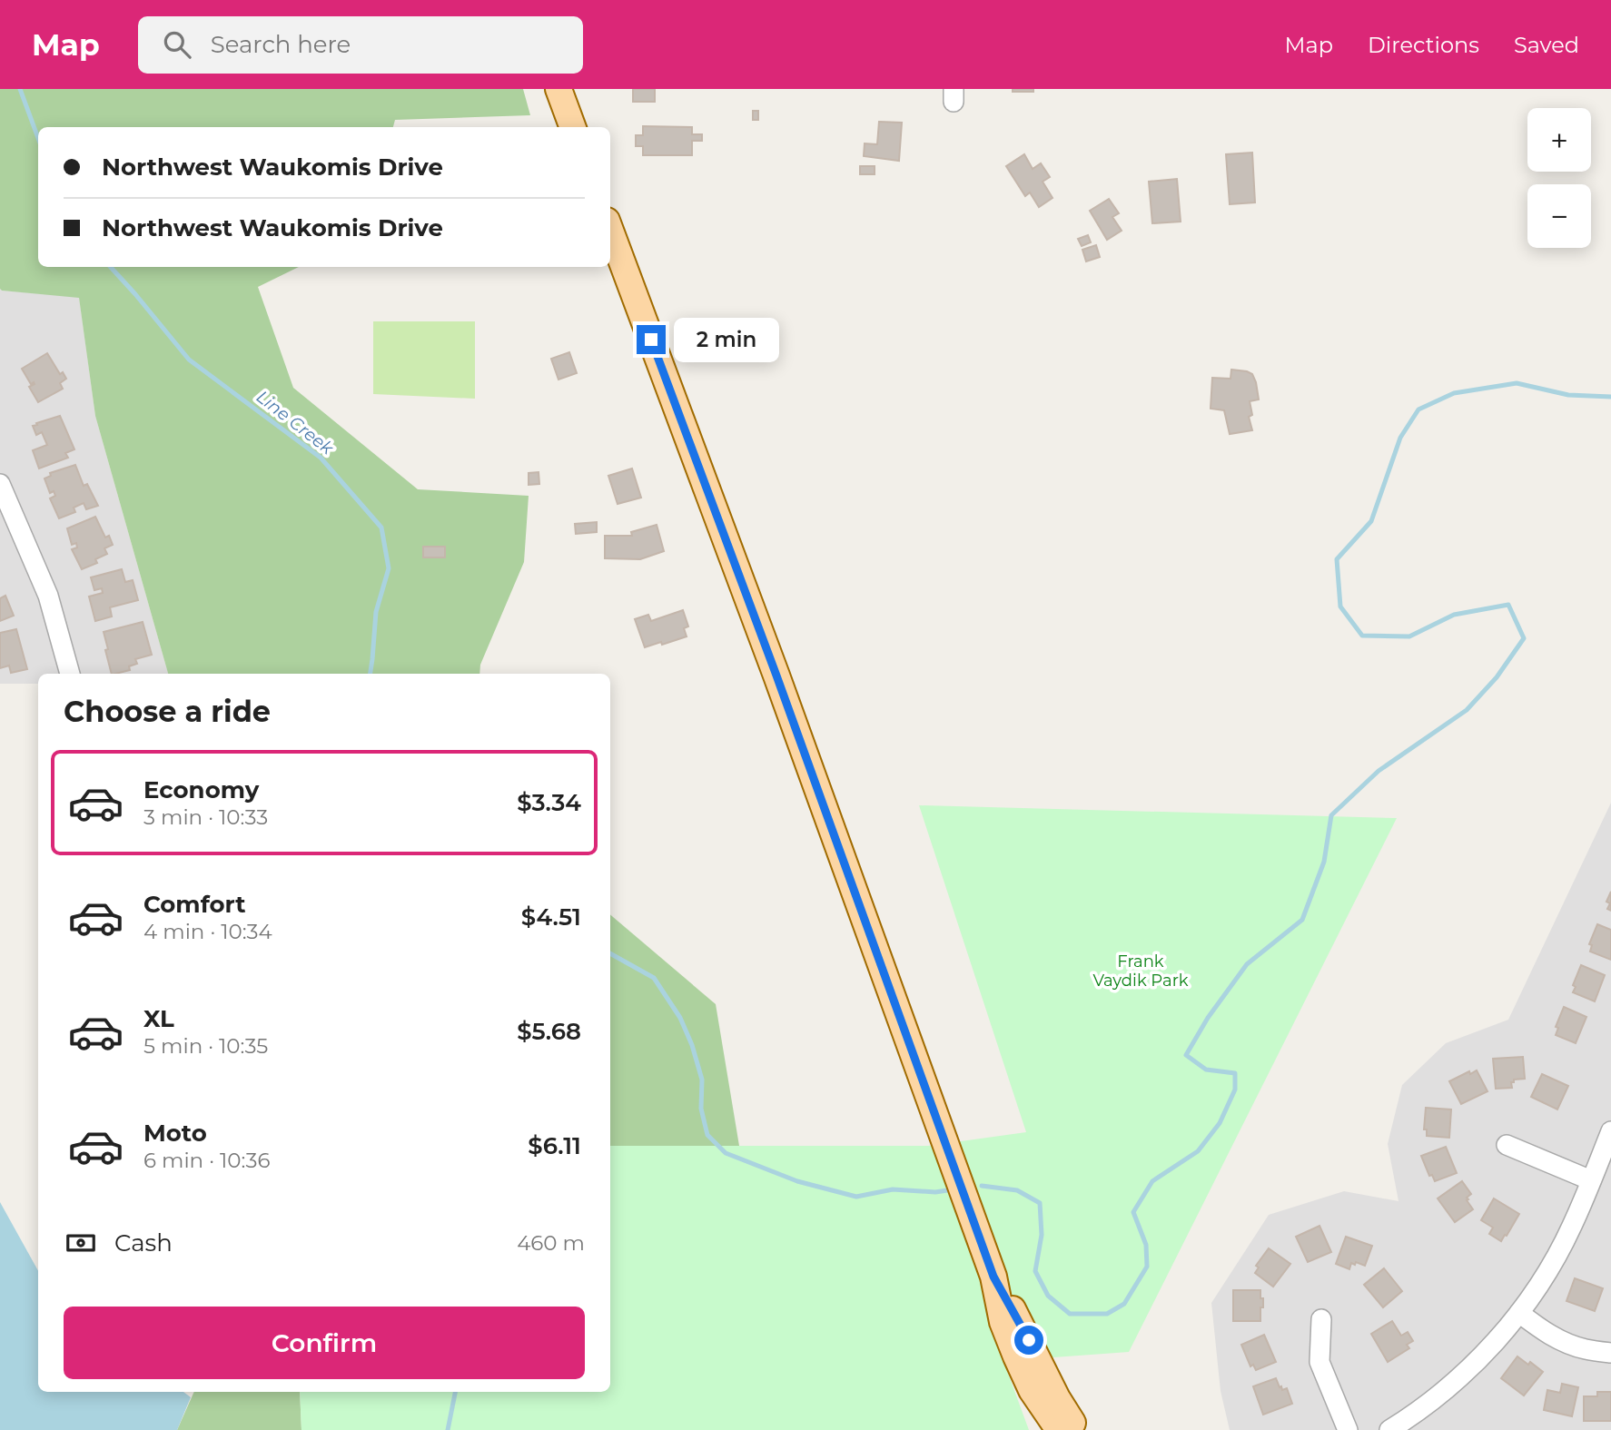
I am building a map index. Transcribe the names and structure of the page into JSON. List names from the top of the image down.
{
  "water": ["Line Creek"],
  "parks": ["Frank Vaydik Park"],
  "page": {
    "header": "Map",
    "search": "Search here",
    "nav": ["Map", "Directions", "Saved"],
    "map_buttons": ["+", "−"],
    "banner": ["Northwest Waukomis Drive", "Northwest Waukomis Drive"],
    "bubble": "2 min",
    "heading": "Choose a ride",
    "list": [
      {
        "name": "Economy",
        "note": "3 min · 10:33",
        "value": "$3.34"
      },
      {
        "name": "Comfort",
        "note": "4 min · 10:34",
        "value": "$4.51"
      },
      {
        "name": "XL",
        "note": "5 min · 10:35",
        "value": "$5.68"
      },
      {
        "name": "Moto",
        "note": "6 min · 10:36",
        "value": "$6.11"
      }
    ],
    "pay": ["Cash", "460 m"],
    "buttons": "Confirm"
  }
}
